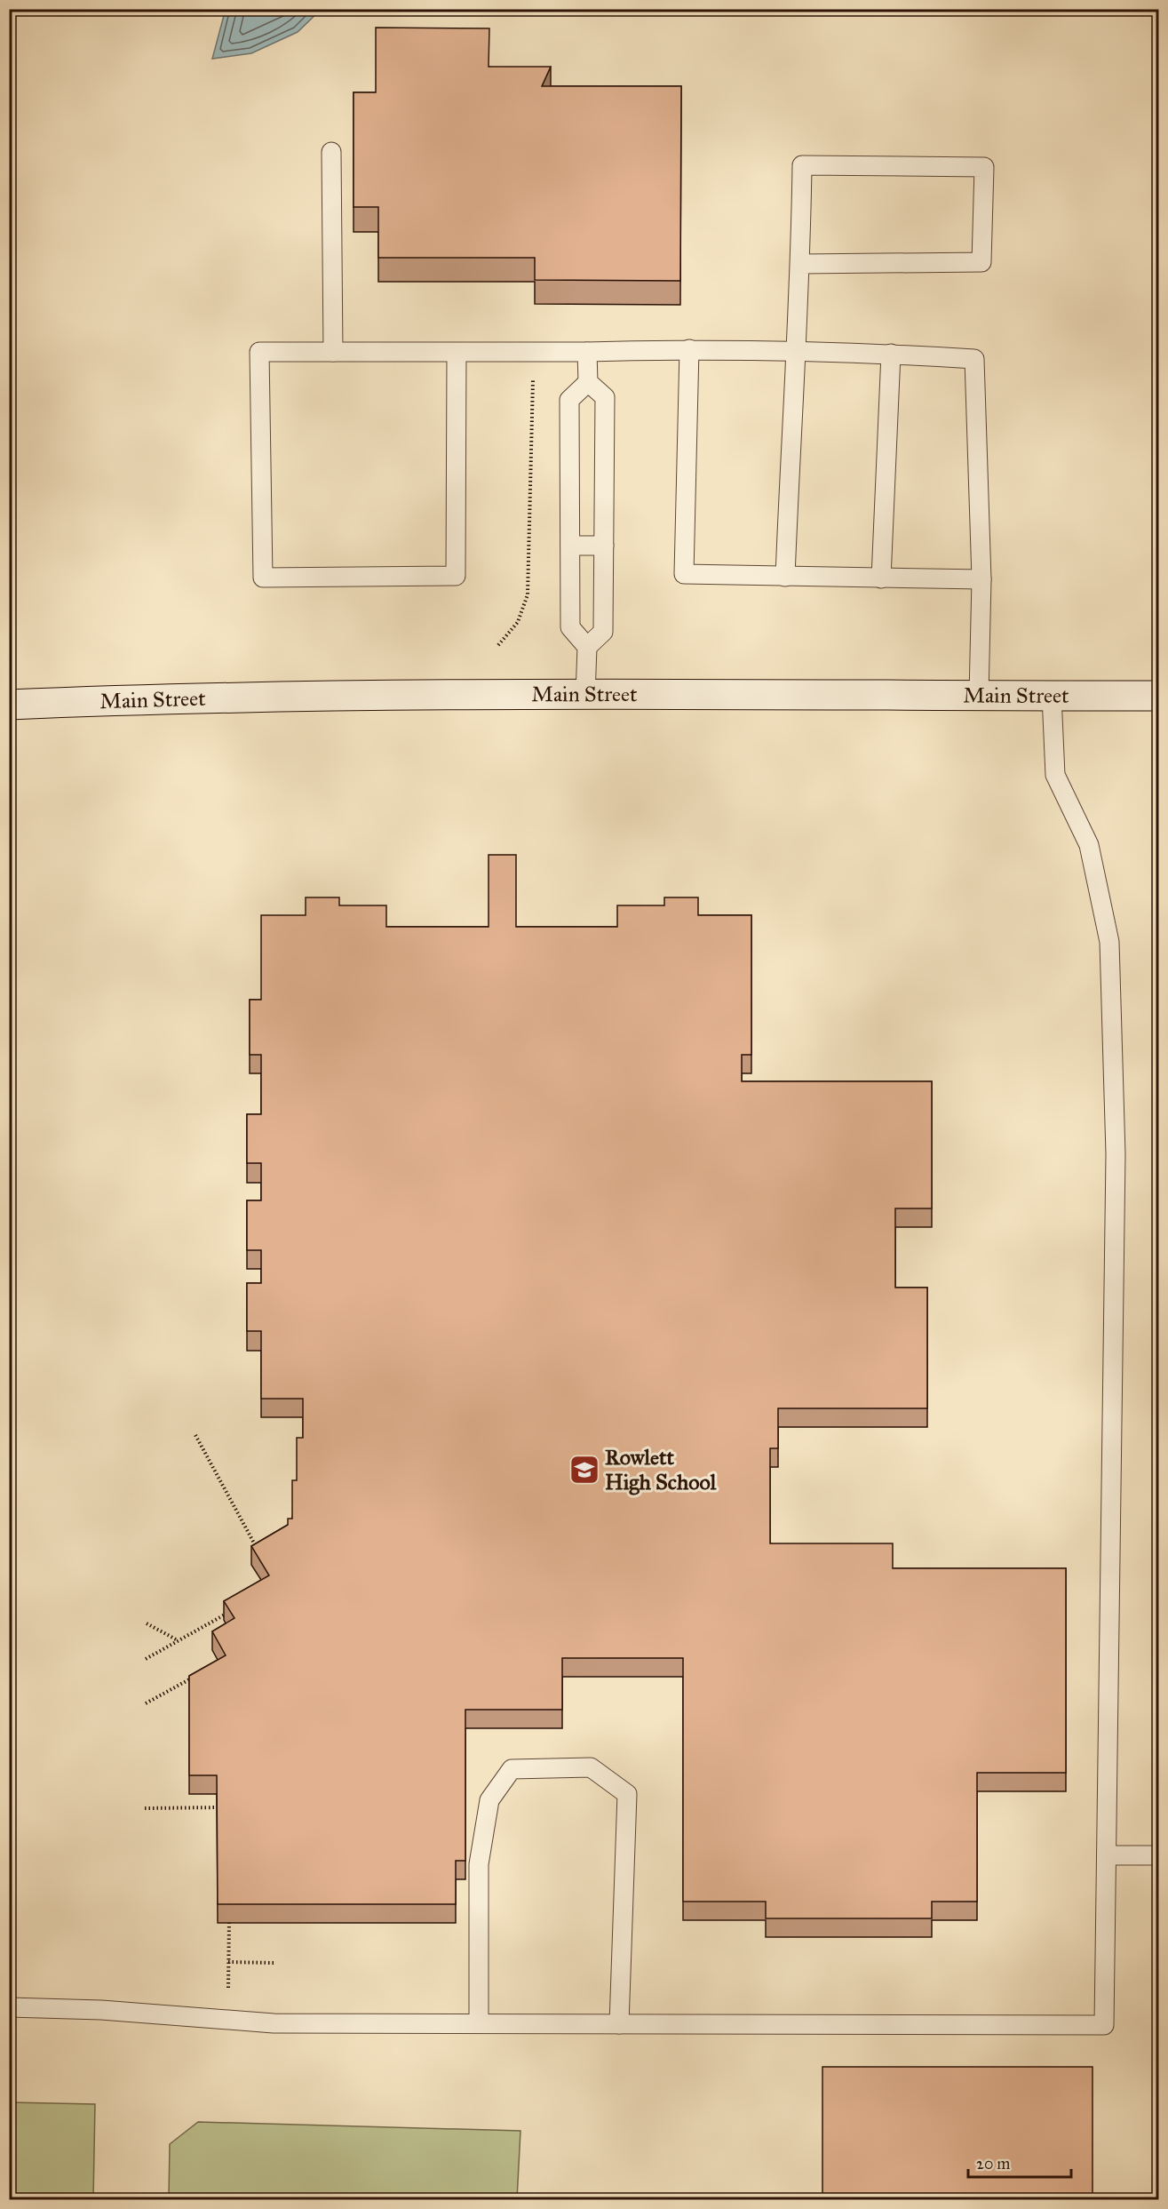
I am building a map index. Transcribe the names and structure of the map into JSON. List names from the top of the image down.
{
  "streets": {
    "street": ["Main Street"]
  },
  "places": {
    "school or university": ["Rowlett High School"]
  },
  "scale_bar": "20 m"
}
